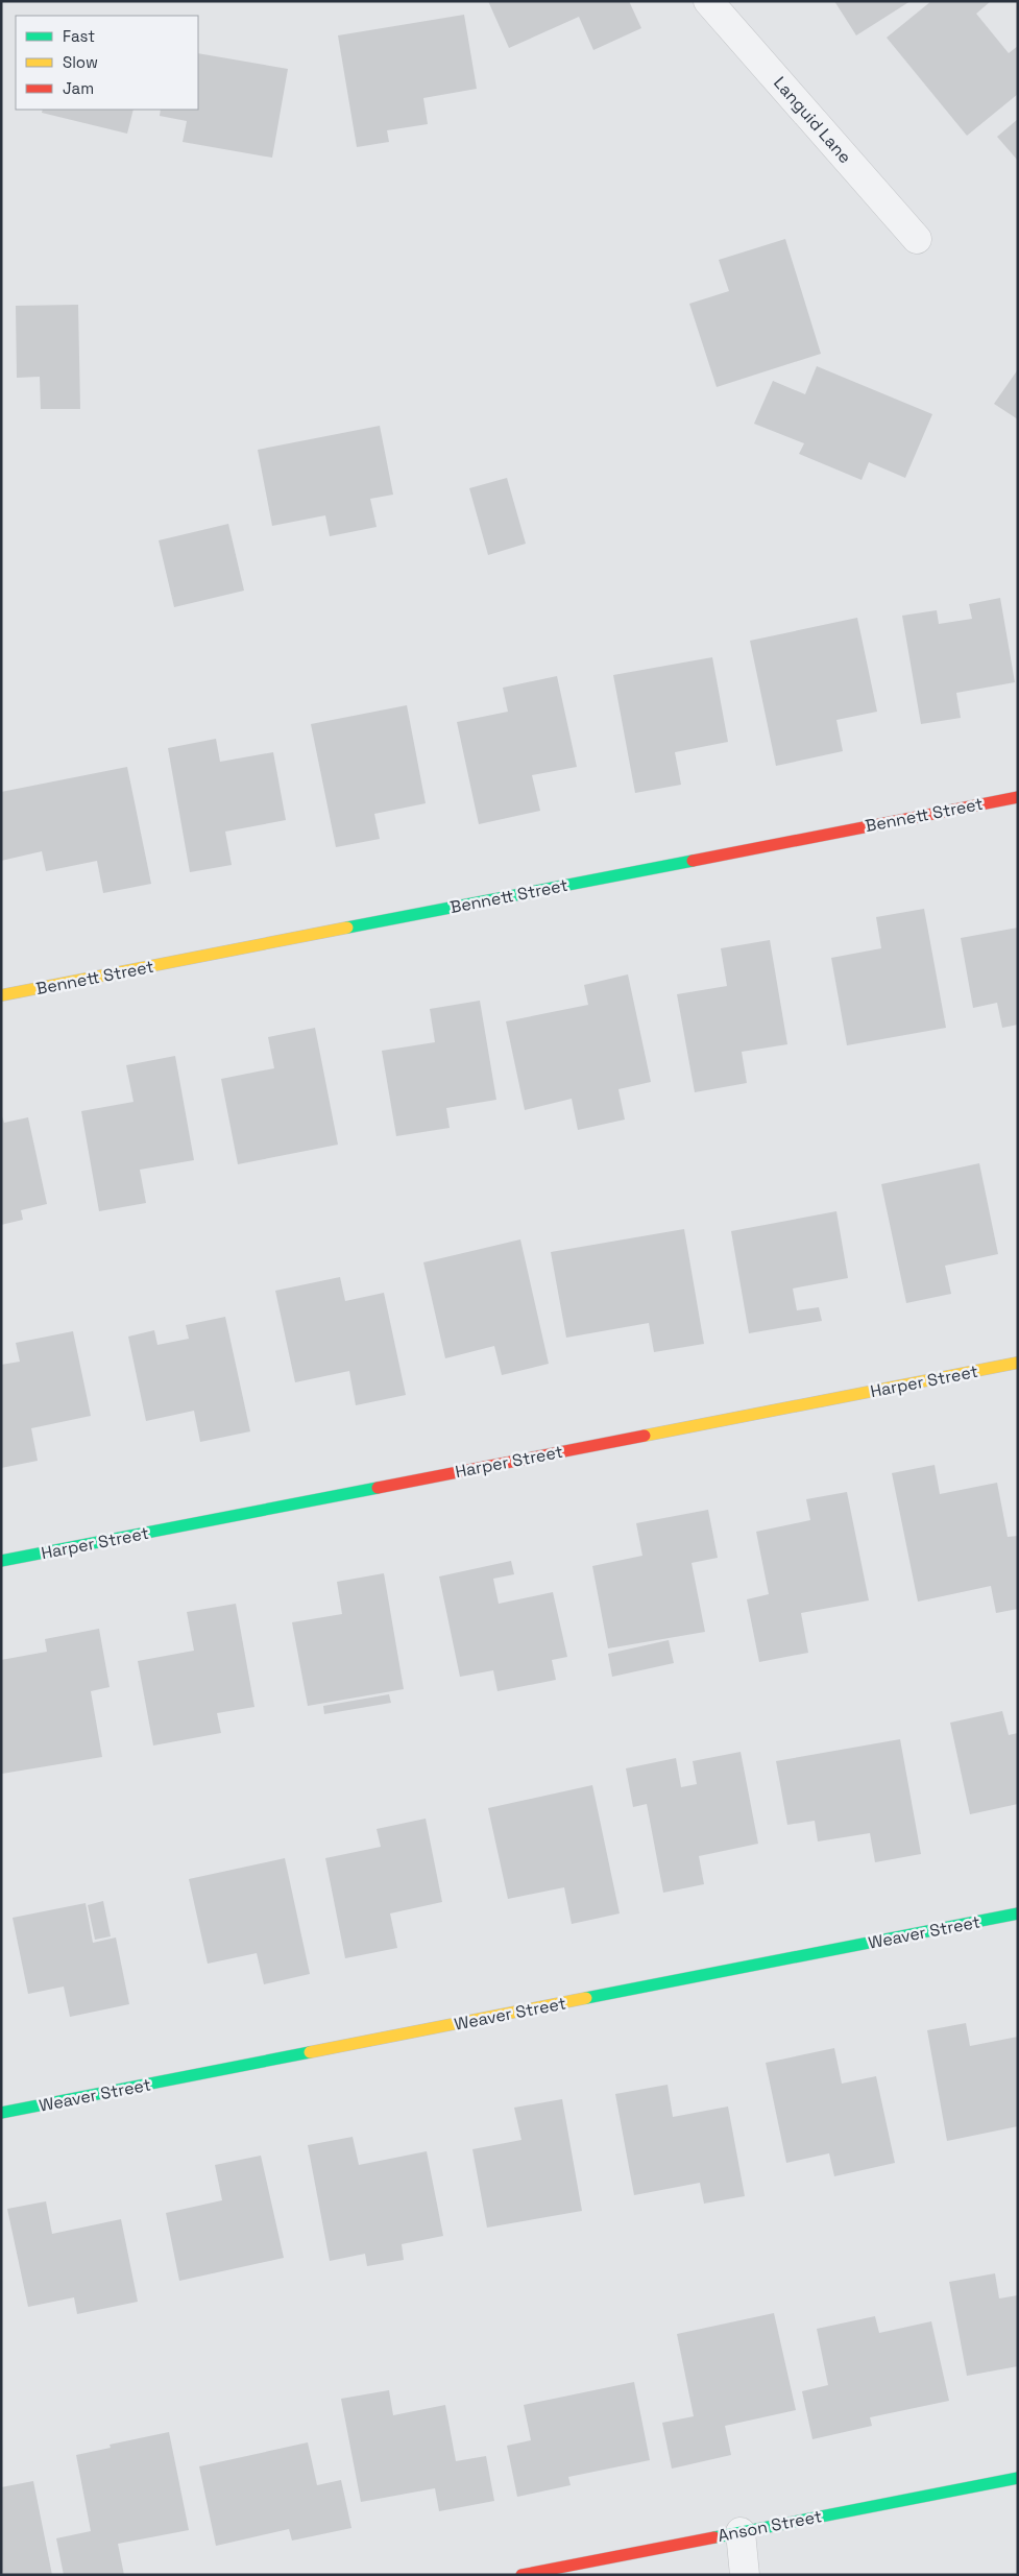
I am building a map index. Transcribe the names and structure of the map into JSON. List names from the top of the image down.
{
  "streets": {
    "street": [
      "Languid Lane",
      "Bennett Street",
      "Harper Street",
      "Weaver Street",
      "Anson Street"
    ]
  },
  "legend": ["Fast", "Slow", "Jam"]
}
